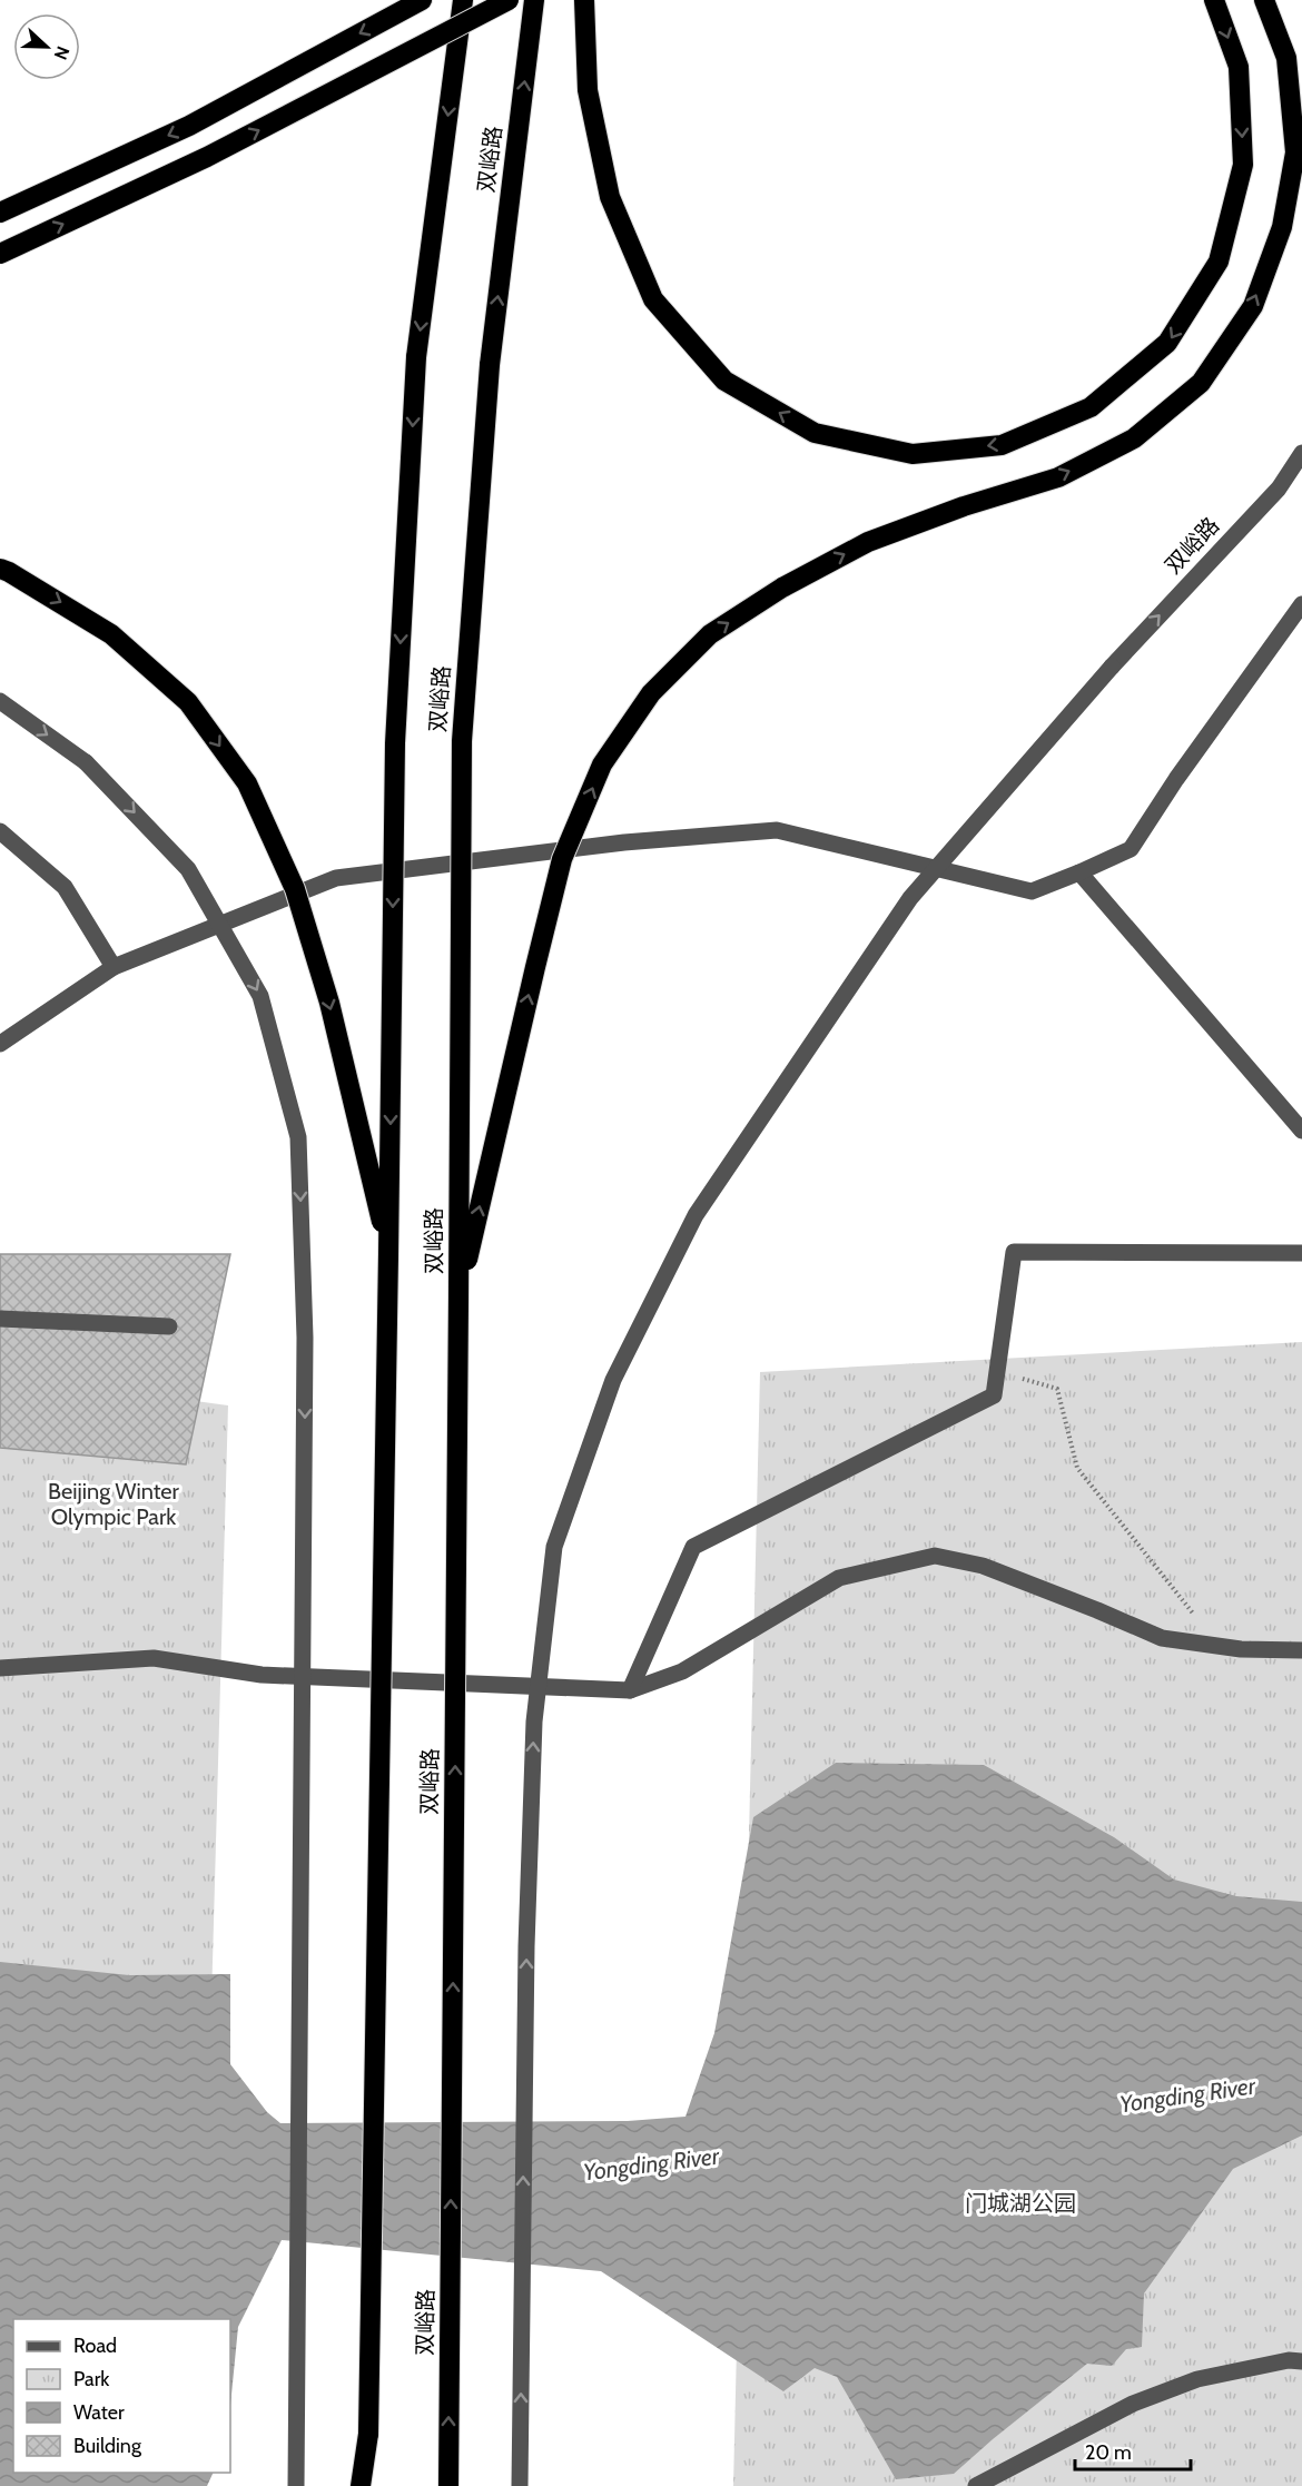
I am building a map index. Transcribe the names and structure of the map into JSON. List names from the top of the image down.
{
  "streets": {
    "highway": ["双峪路"]
  },
  "water": ["Yongding River"],
  "parks": ["Beijing Winter Olympic Park", "门城湖公园"],
  "legend": [
    "Road",
    "Park",
    "Water",
    "Building"
  ],
  "scale_bar": "20 m",
  "north": "right"
}
